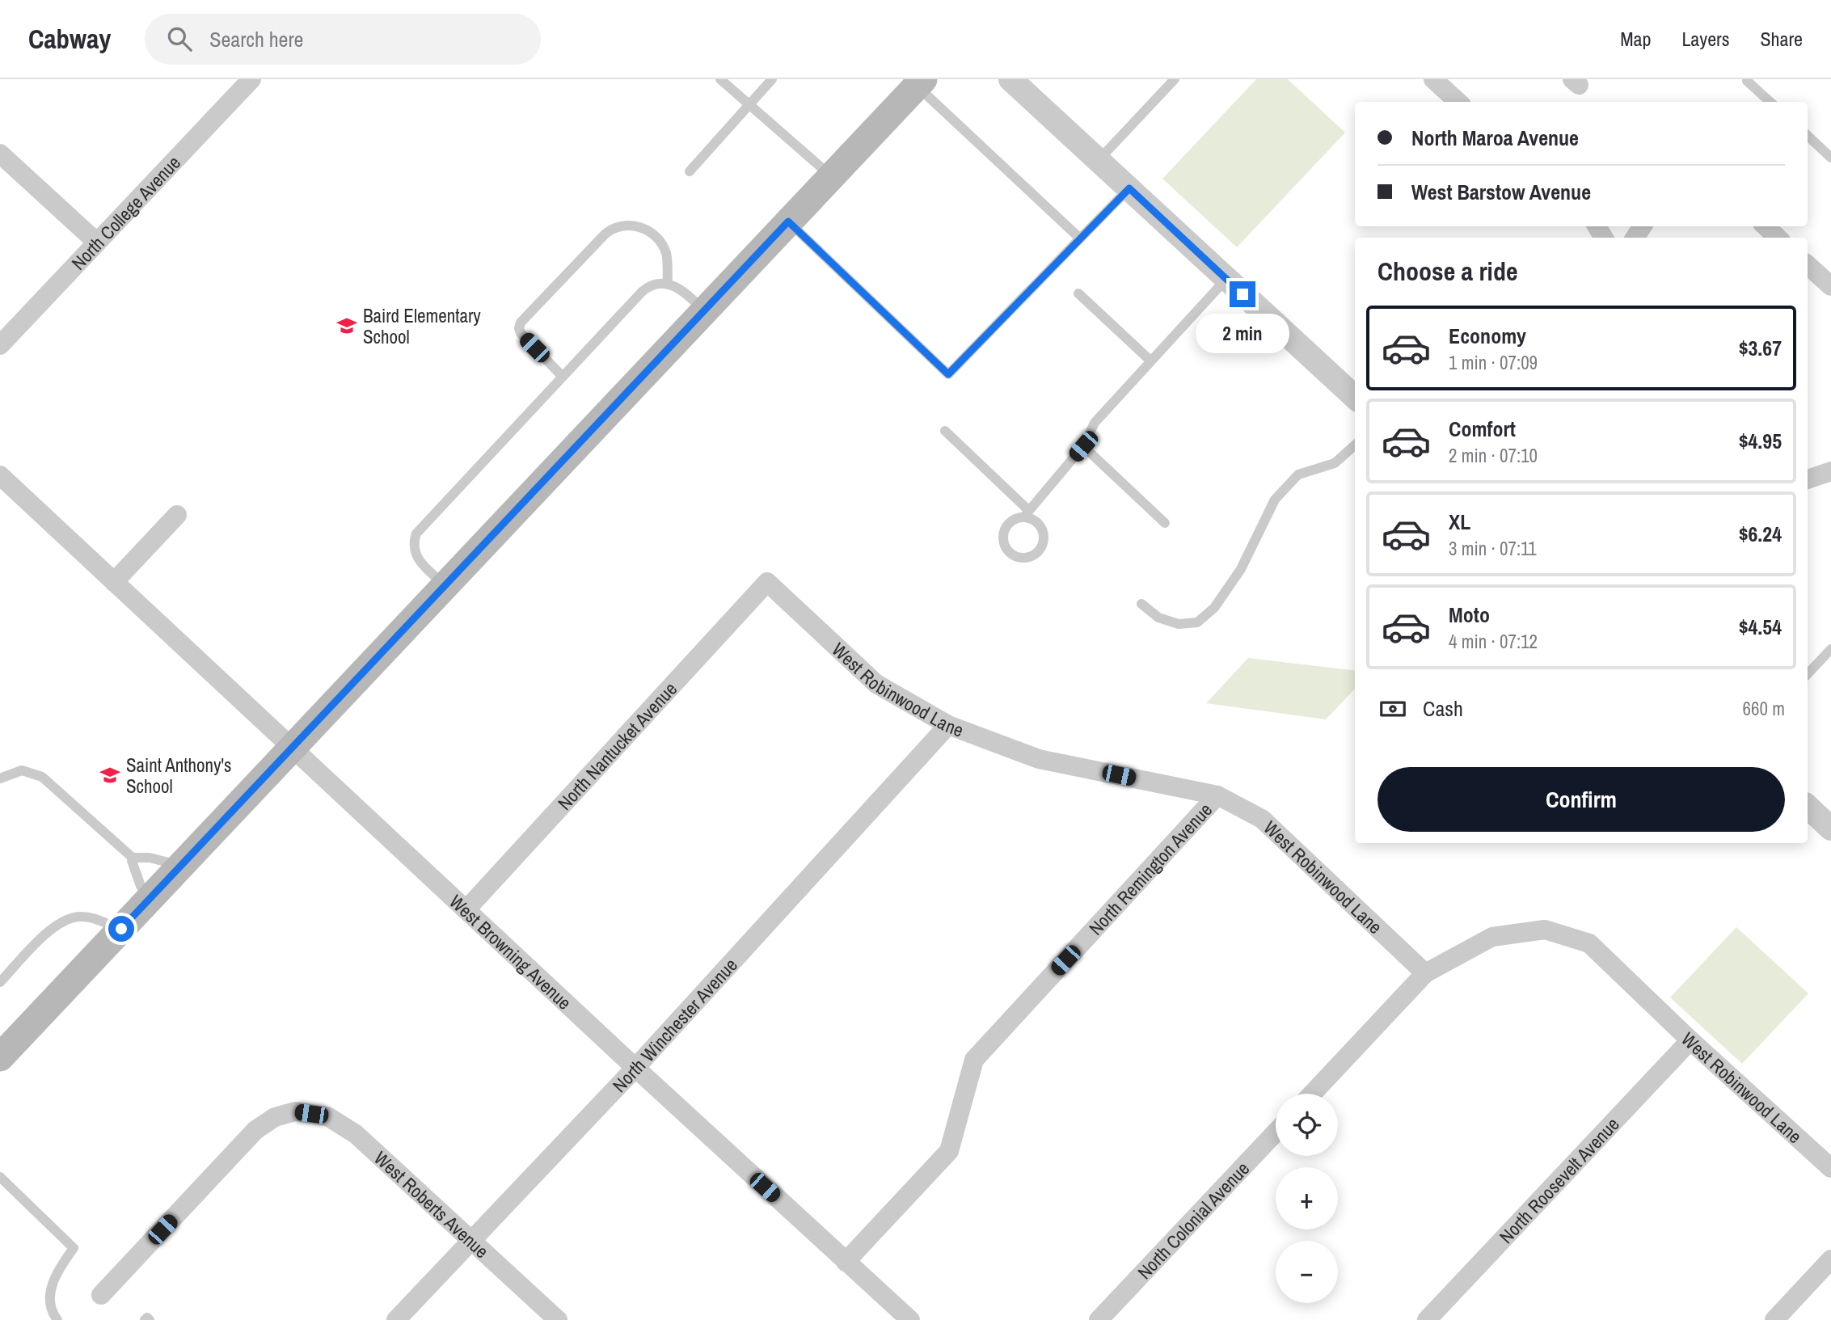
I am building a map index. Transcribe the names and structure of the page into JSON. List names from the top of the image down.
{
  "streets": {
    "street": [
      "North College Avenue",
      "West Robinwood Lane",
      "North Nantucket Avenue",
      "North Remington Avenue",
      "West Browning Avenue",
      "North Winchester Avenue",
      "North Roosevelt Avenue",
      "West Roberts Avenue",
      "North Colonial Avenue"
    ]
  },
  "crossings": [
    ["West Robinwood Lane", "North Nantucket Avenue"],
    ["West Robinwood Lane", "North Remington Avenue"],
    ["West Robinwood Lane", "North Winchester Avenue"],
    ["West Robinwood Lane", "North Roosevelt Avenue"],
    ["North Nantucket Avenue", "West Browning Avenue"],
    ["North Remington Avenue", "West Browning Avenue"],
    ["West Browning Avenue", "North Winchester Avenue"],
    ["North Winchester Avenue", "West Roberts Avenue"]
  ],
  "places": {
    "school or university": ["Baird Elementary School", "Saint Anthony's School"]
  },
  "page": {
    "header": "Cabway",
    "search": "Search here",
    "nav": ["Map", "Layers", "Share"],
    "banner": ["North Maroa Avenue", "West Barstow Avenue"],
    "heading": "Choose a ride",
    "list": [
      {
        "name": "Economy",
        "note": "1 min · 07:09",
        "value": "$3.67"
      },
      {
        "name": "Comfort",
        "note": "2 min · 07:10",
        "value": "$4.95"
      },
      {
        "name": "XL",
        "note": "3 min · 07:11",
        "value": "$6.24"
      },
      {
        "name": "Moto",
        "note": "4 min · 07:12",
        "value": "$4.54"
      }
    ],
    "bubble": "2 min",
    "pay": ["Cash", "660 m"],
    "buttons": "Confirm",
    "map_buttons": ["+", "−"]
  }
}
